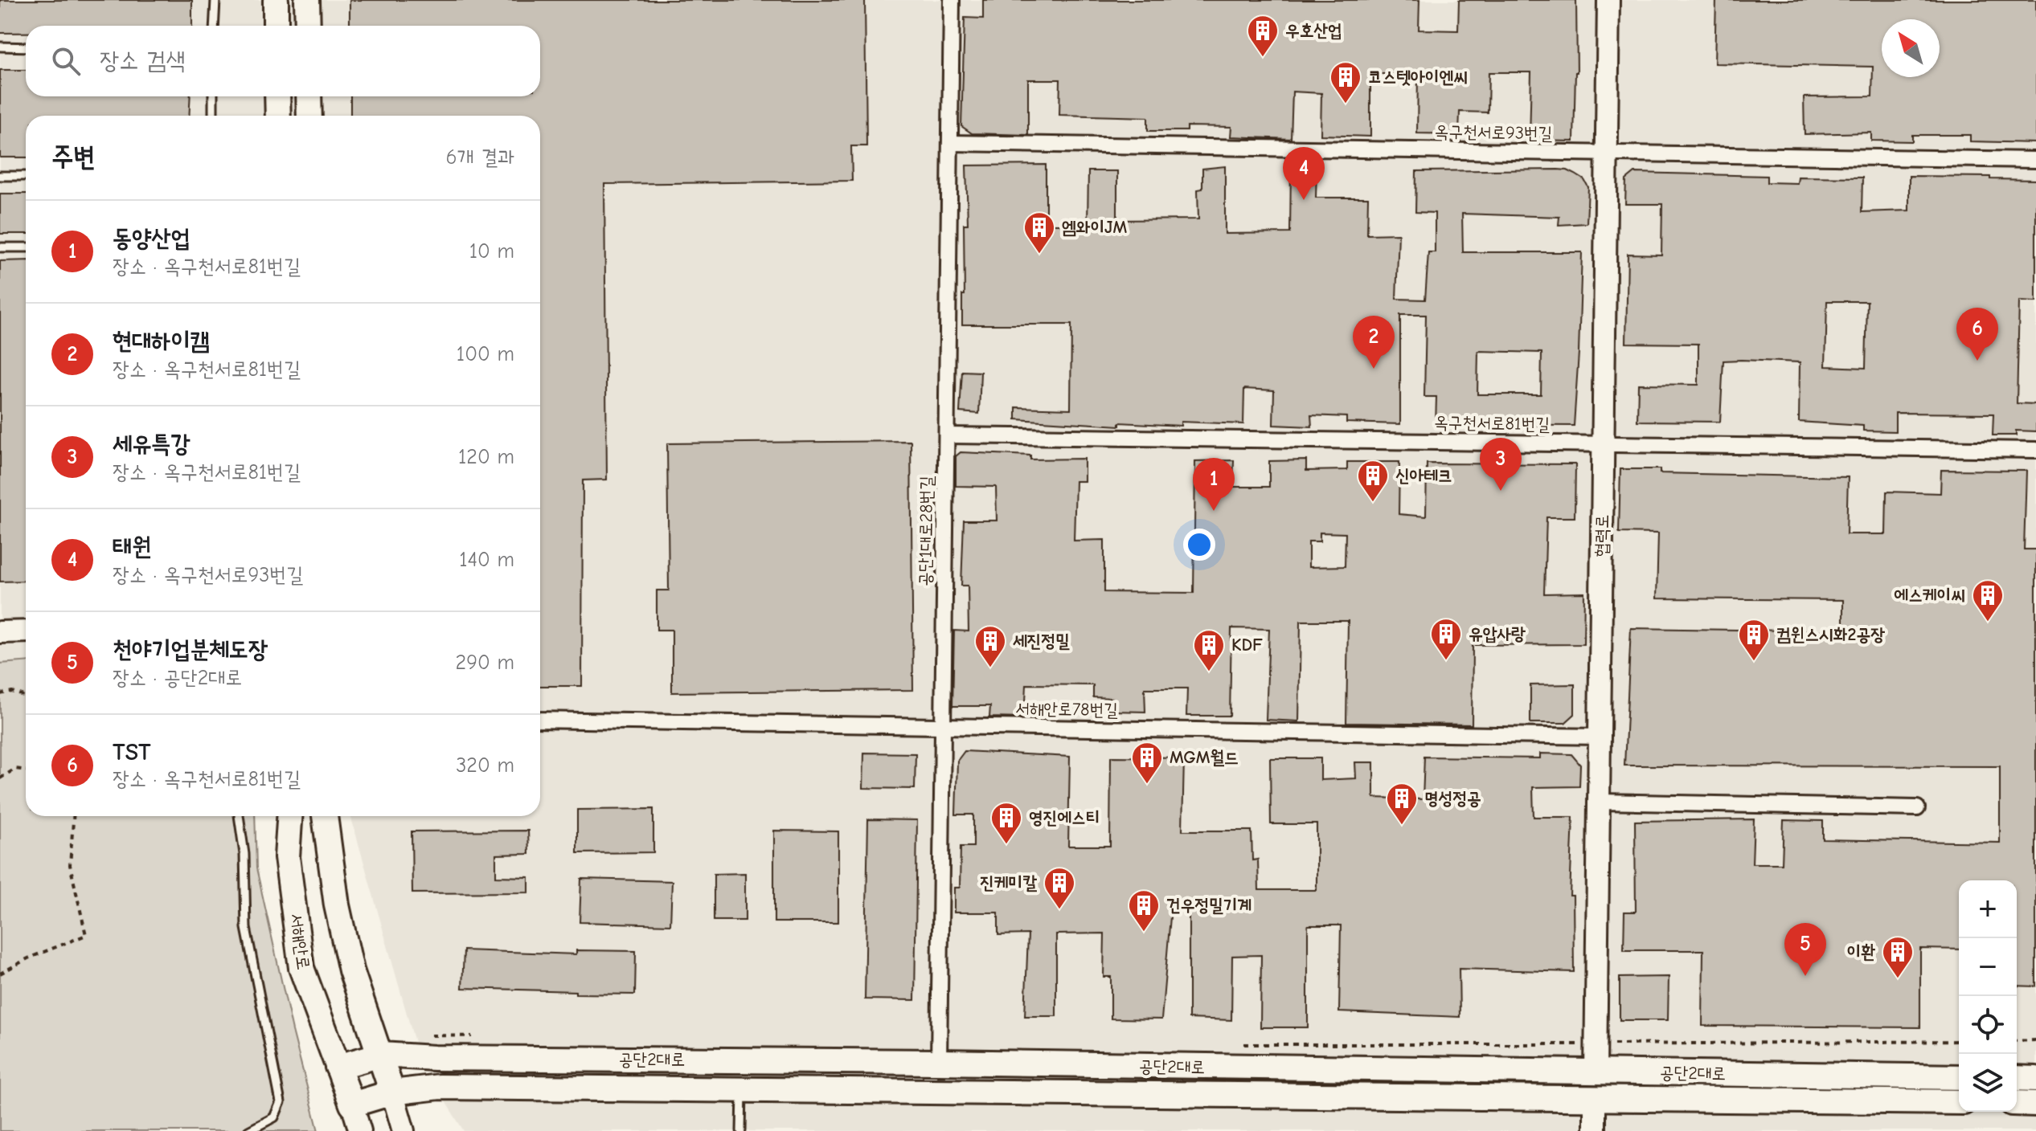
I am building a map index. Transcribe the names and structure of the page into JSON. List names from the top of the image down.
{
  "streets": {
    "main road": ["서해안로", "공단2대로"],
    "street": [
      "옥구천서로93번길",
      "옥구천서로81번길",
      "공단1대로28번길",
      "협력로",
      "서해안로78번길"
    ]
  },
  "crossings": [
    ["옥구천서로93번길", "공단1대로28번길"],
    ["옥구천서로93번길", "협력로"],
    ["옥구천서로81번길", "공단1대로28번길"],
    ["옥구천서로81번길", "협력로"],
    ["공단1대로28번길", "서해안로78번길"],
    ["공단1대로28번길", "공단2대로"],
    ["협력로", "서해안로78번길"],
    ["협력로", "공단2대로"],
    ["서해안로", "공단2대로"]
  ],
  "places": {
    "building": [
      "우호산업",
      "코스텟아이엔씨",
      "엠와이JM",
      "신아테크",
      "에스케이씨",
      "유압사랑",
      "컴윈스시화2공장",
      "세진정밀",
      "KDF",
      "MGM월드",
      "명성정공",
      "영진에스티",
      "진케미칼",
      "건우정밀기계",
      "이환"
    ]
  },
  "north": "top left",
  "page": {
    "search": "장소 검색",
    "heading": ["주변", "6개 결과"],
    "pins": [
      "4",
      "6",
      "2",
      "3",
      "1",
      "5"
    ],
    "list": [
      {
        "mark": "1",
        "name": "동양산업",
        "note": "장소 · 옥구천서로81번길",
        "value": "10 m"
      },
      {
        "mark": "2",
        "name": "현대하이캠",
        "note": "장소 · 옥구천서로81번길",
        "value": "100 m"
      },
      {
        "mark": "3",
        "name": "세유특강",
        "note": "장소 · 옥구천서로81번길",
        "value": "120 m"
      },
      {
        "mark": "4",
        "name": "태원",
        "note": "장소 · 옥구천서로93번길",
        "value": "140 m"
      },
      {
        "mark": "5",
        "name": "천야기업분체도장",
        "note": "장소 · 공단2대로",
        "value": "290 m"
      },
      {
        "mark": "6",
        "name": "TST",
        "note": "장소 · 옥구천서로81번길",
        "value": "320 m"
      }
    ],
    "map_buttons": ["+", "−"]
  }
}
